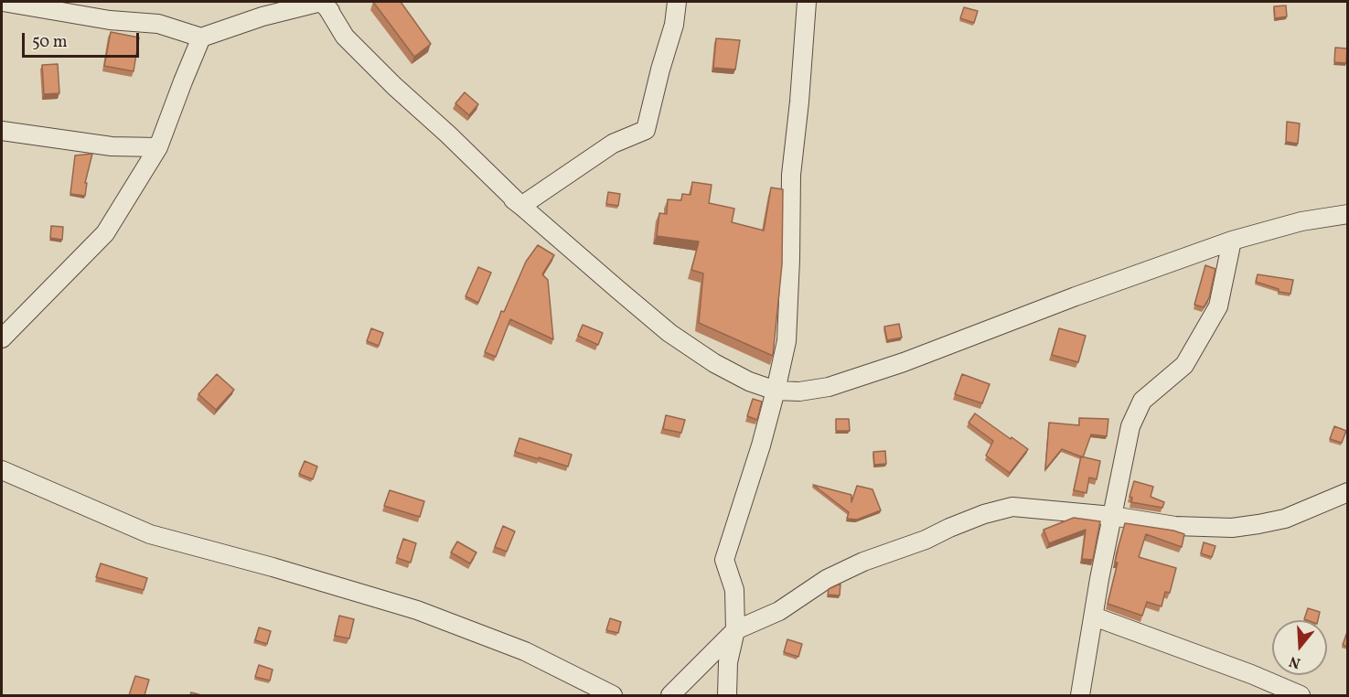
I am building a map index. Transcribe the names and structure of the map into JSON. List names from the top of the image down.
{
  "scale_bar": "50 m",
  "north": "bottom"
}
